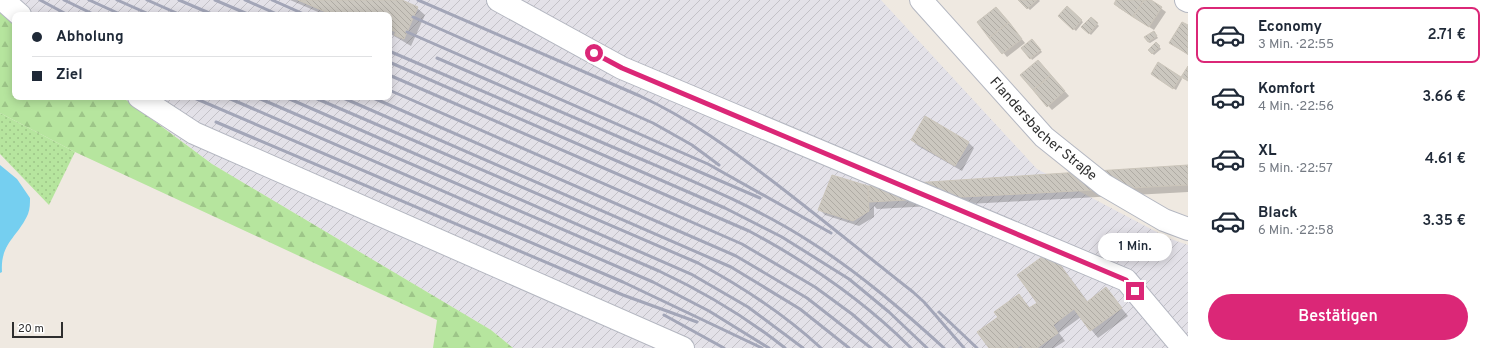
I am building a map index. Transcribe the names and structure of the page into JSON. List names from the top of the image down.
{
  "streets": {
    "street": ["Flandersbacher Straße"]
  },
  "scale_bar": "20 m",
  "page": {
    "list": [
      {
        "name": "Economy",
        "note": "3 Min. · 22:55",
        "value": "2.71 €"
      },
      {
        "name": "Komfort",
        "note": "4 Min. · 22:56",
        "value": "3.66 €"
      },
      {
        "name": "XL",
        "note": "5 Min. · 22:57",
        "value": "4.61 €"
      },
      {
        "name": "Black",
        "note": "6 Min. · 22:58",
        "value": "3.35 €"
      }
    ],
    "banner": ["Abholung", "Ziel"],
    "bubble": "1 Min.",
    "buttons": "Bestätigen",
    "scale": "20 m"
  }
}
